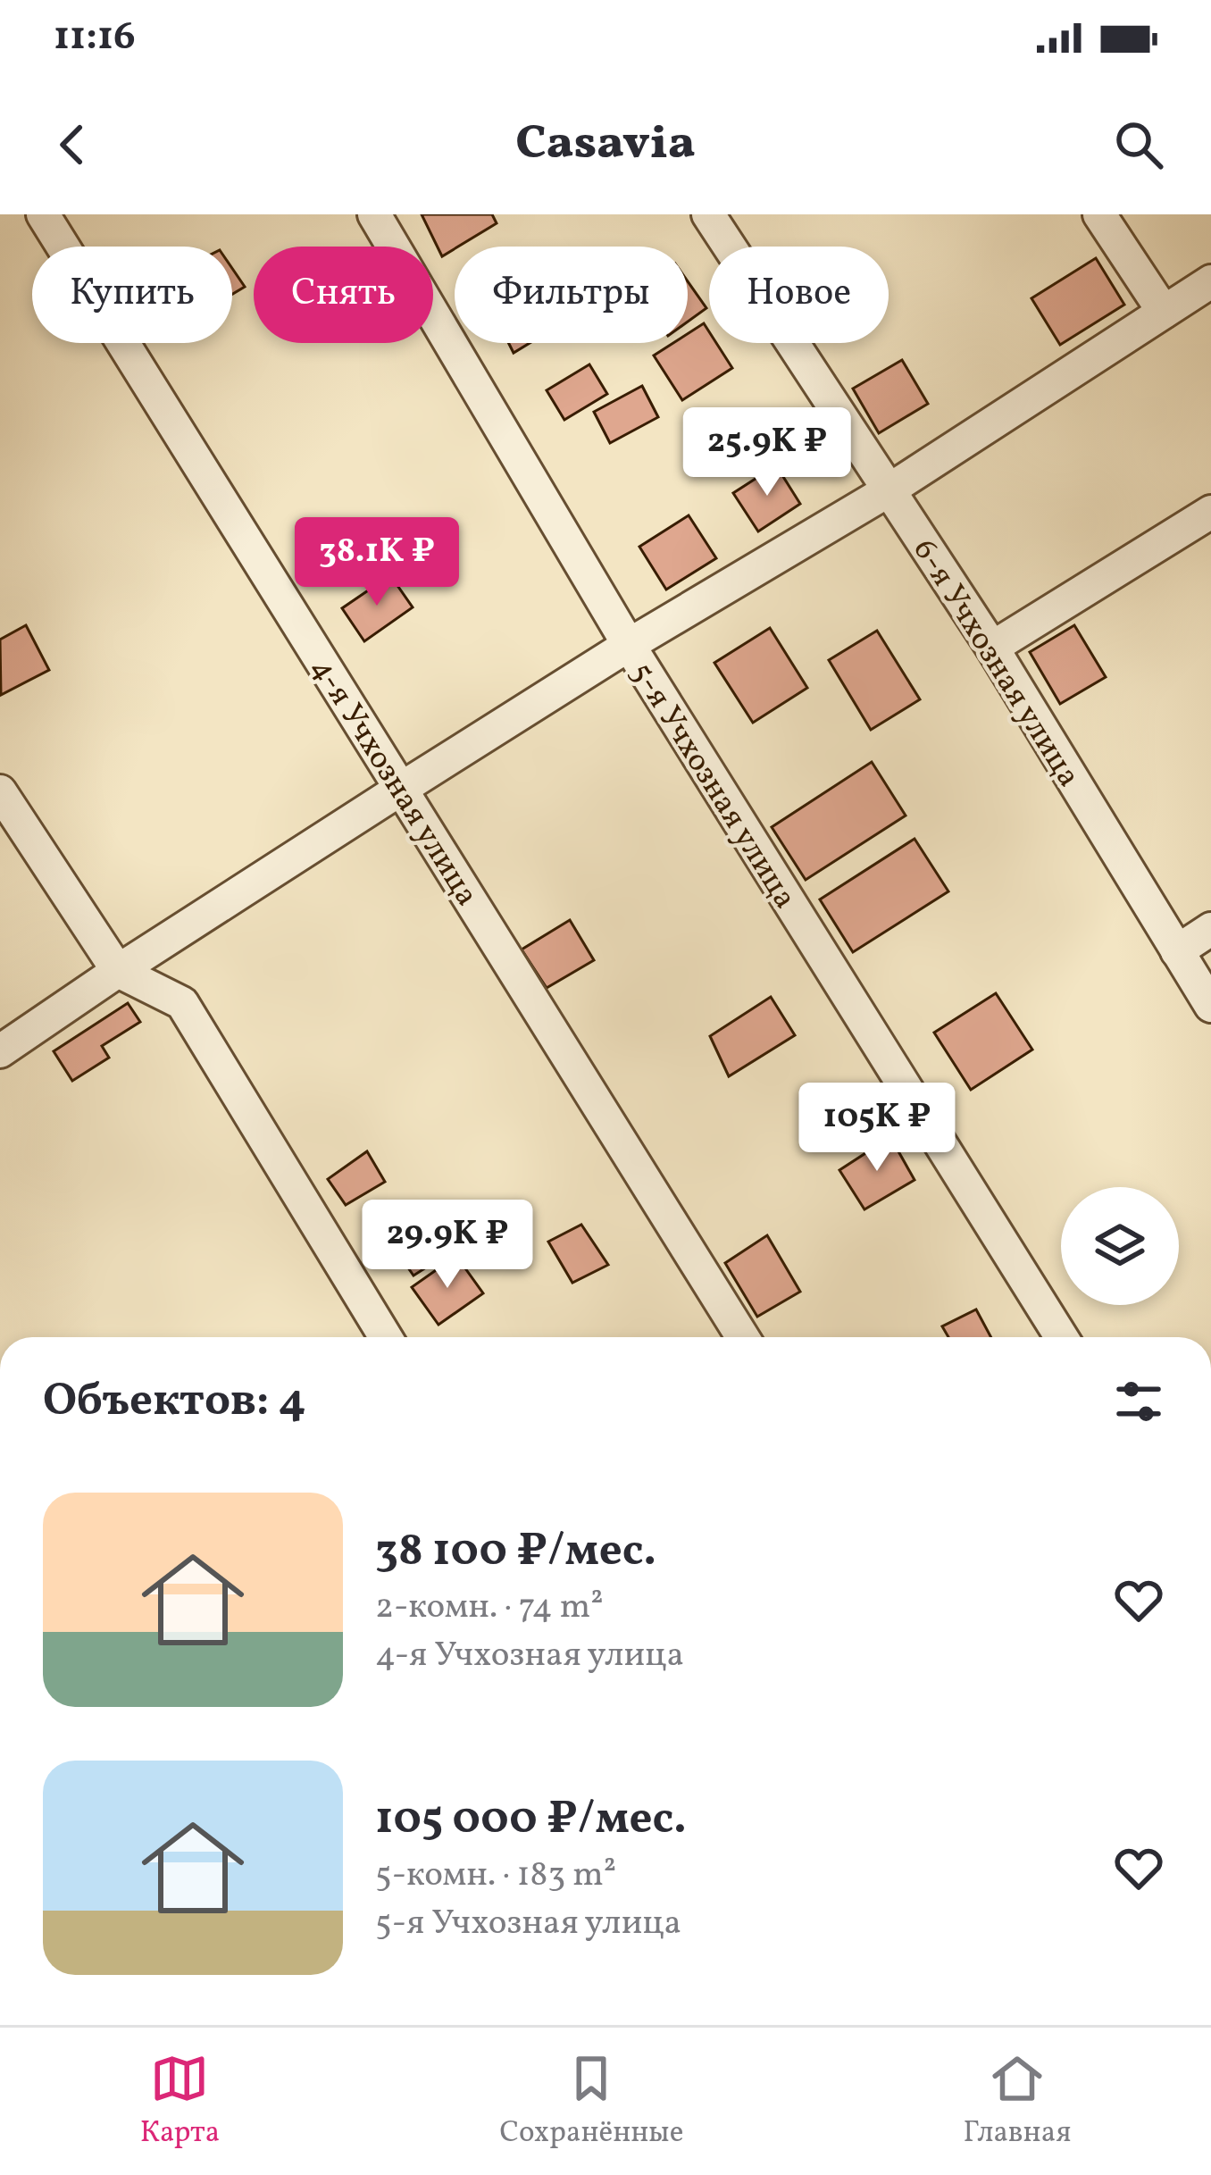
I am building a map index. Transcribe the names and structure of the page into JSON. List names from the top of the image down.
{
  "streets": {
    "street": ["6-я Учхозная улица", "4-я Учхозная улица", "5-я Учхозная улица"]
  },
  "page": {
    "status": "11:16",
    "header": "Casavia",
    "chip": [
      "Купить",
      "Снять",
      "Фильтры",
      "Новое"
    ],
    "price": [
      "25.9K ₽",
      "38.1K ₽",
      "105K ₽",
      "29.9K ₽"
    ],
    "heading": "Объектов: 4",
    "list": [
      {
        "name": "38 100 ₽/мес.",
        "note": "2-комн. · 74 m² · 4-я Учхозная улица"
      },
      {
        "name": "105 000 ₽/мес.",
        "note": "5-комн. · 183 m² · 5-я Учхозная улица"
      }
    ],
    "tabs": ["Карта", "Сохранённые", "Главная"]
  }
}
